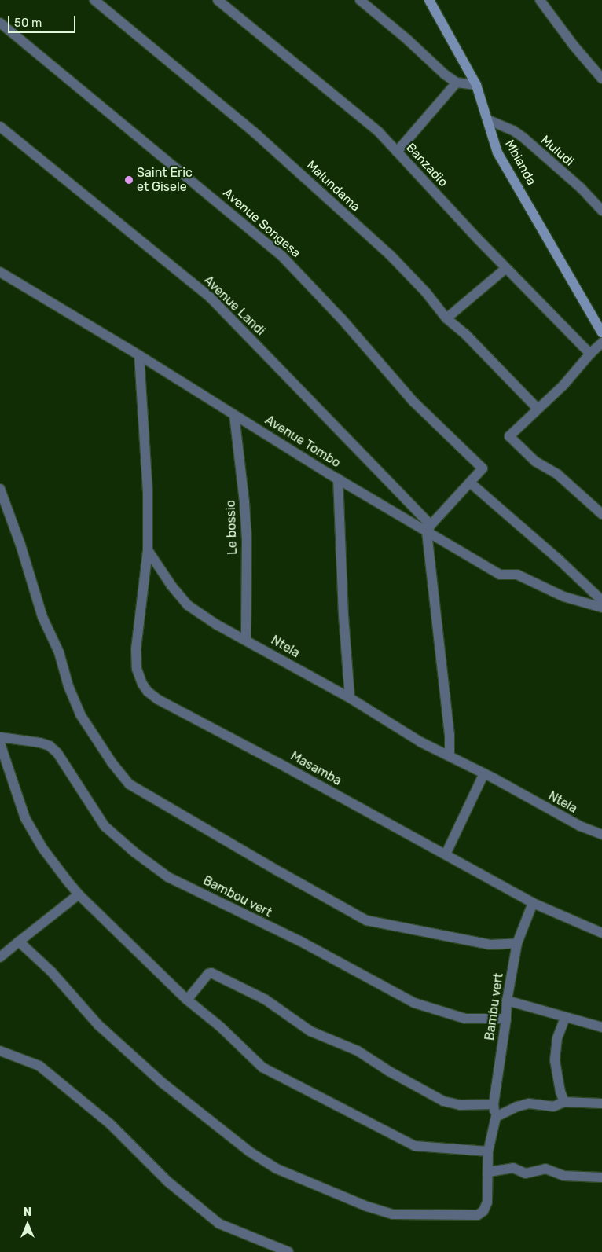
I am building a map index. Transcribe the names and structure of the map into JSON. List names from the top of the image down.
{
  "streets": {
    "street": [
      "Muludi",
      "Mbianda",
      "Banzadio",
      "Malundama",
      "Avenue Songesa",
      "Avenue Landi",
      "Avenue Tombo",
      "Le bossio",
      "Ntela",
      "Masamba",
      "Bambou vert",
      "Bambu vert"
    ]
  },
  "crossings": [
    ["Muludi", "Mbianda"],
    ["Avenue Landi", "Avenue Tombo"],
    ["Avenue Tombo", "Le bossio"],
    ["Le bossio", "Ntela"],
    ["Ntela", "Masamba"],
    ["Masamba", "Bambu vert"],
    ["Bambou vert", "Bambu vert"]
  ],
  "places": ["Saint Eric et Gisele"],
  "scale_bar": "50 m",
  "north": "top"
}
